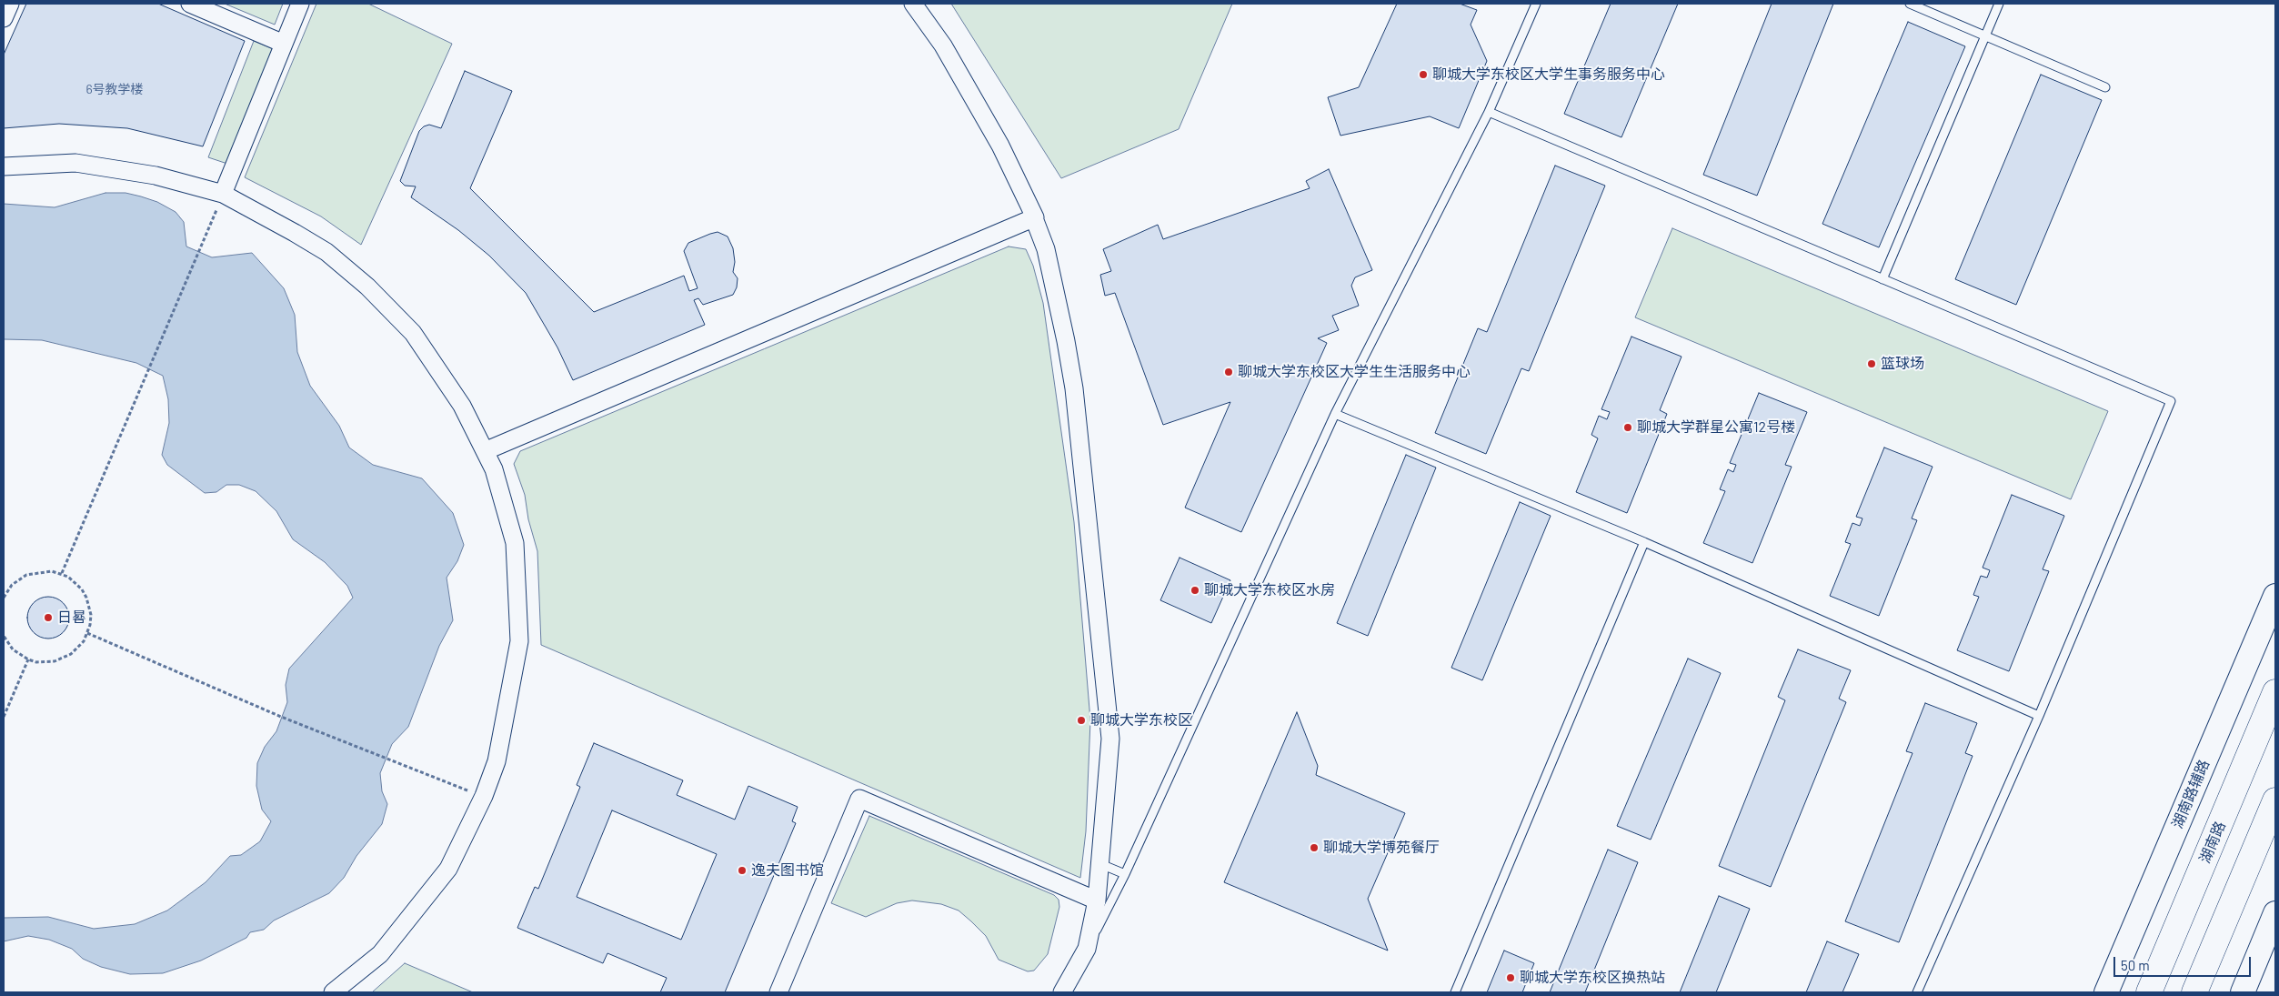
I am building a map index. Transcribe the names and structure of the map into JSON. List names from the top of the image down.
{
  "streets": {
    "main road": ["湖南路"],
    "street": ["湖南路辅路"]
  },
  "places": [
    "聊城大学东校区大学生事务服务中心",
    "篮球场",
    "聊城大学东校区大学生生活服务中心",
    "聊城大学群星公寓12号楼",
    "聊城大学东校区水房",
    "日晷",
    "聊城大学东校区",
    "聊城大学博苑餐厅",
    "逸夫图书馆",
    "聊城大学东校区换热站"
  ],
  "house_numbers": ["6号教学楼"],
  "scale_bar": "50 m"
}
